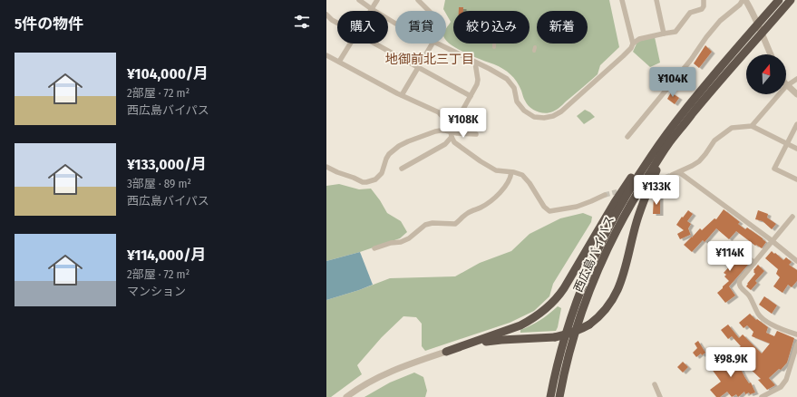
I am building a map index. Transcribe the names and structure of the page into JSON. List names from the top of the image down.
{
  "streets": {
    "highway": ["西広島バイパス"]
  },
  "districts": ["地御前北三丁目"],
  "north": "top",
  "page": {
    "heading": "5件の物件",
    "chip": [
      "購入",
      "賃貸",
      "絞り込み",
      "新着"
    ],
    "list": [
      {
        "name": "¥104,000/月",
        "note": "2部屋 · 72 m² · 西広島バイパス"
      },
      {
        "name": "¥133,000/月",
        "note": "3部屋 · 89 m² · 西広島バイパス"
      },
      {
        "name": "¥114,000/月",
        "note": "2部屋 · 72 m² · マンション"
      }
    ],
    "price": [
      "¥104K",
      "¥108K",
      "¥133K",
      "¥114K",
      "¥98.9K"
    ]
  }
}
